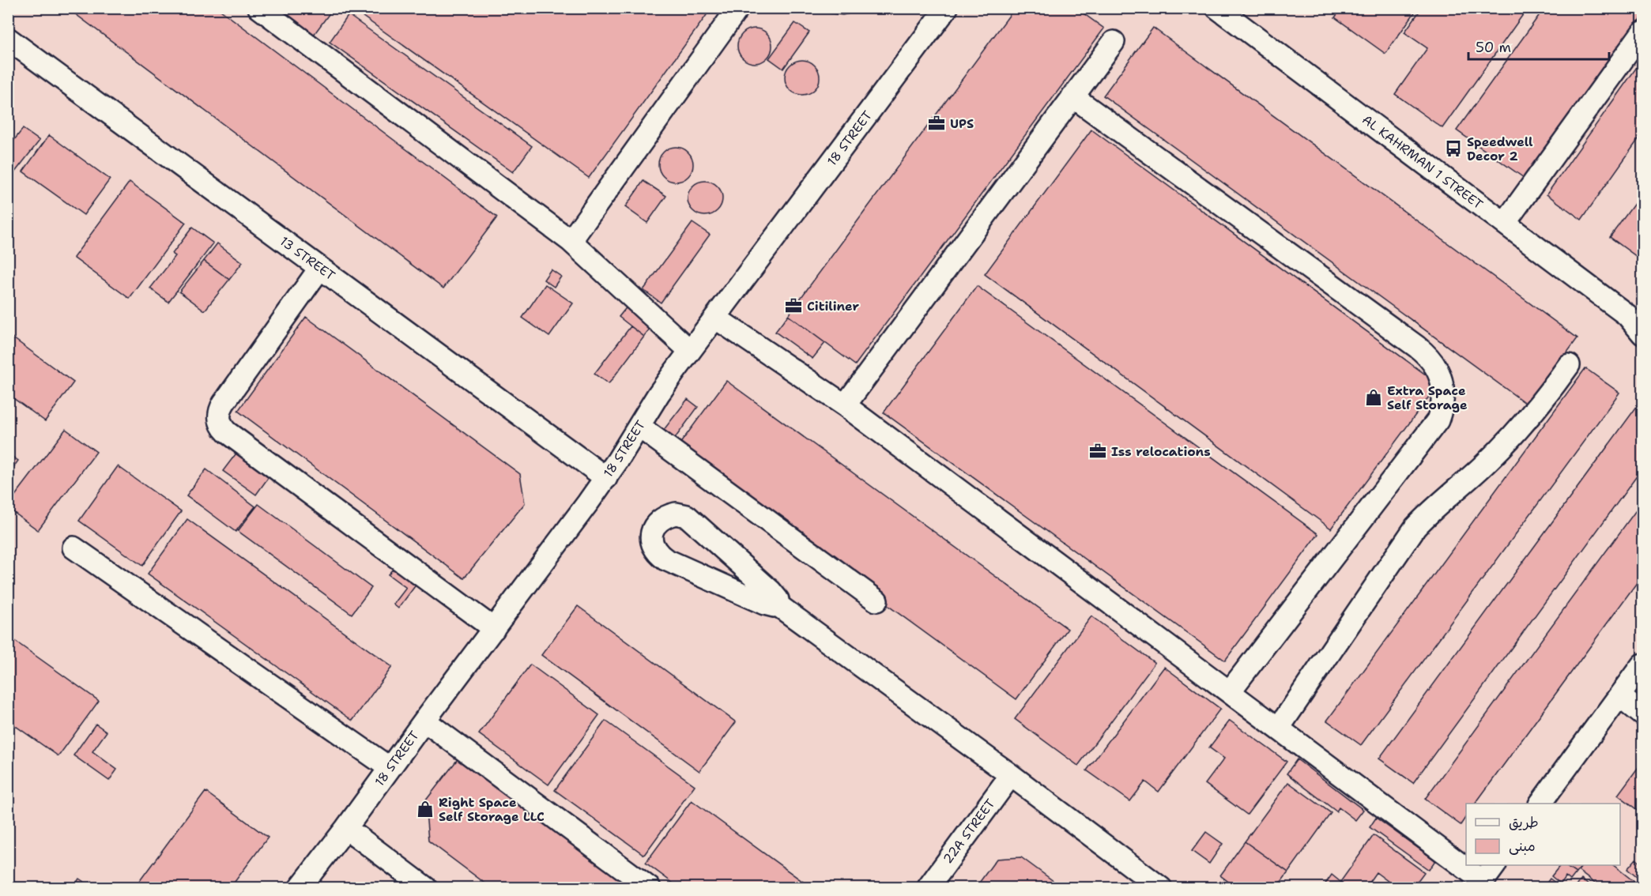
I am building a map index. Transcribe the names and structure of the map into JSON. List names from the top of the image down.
{
  "streets": {
    "street": [
      "18 STREET",
      "AL KAHRMAN 1 STREET",
      "13 STREET",
      "22A STREET"
    ]
  },
  "crossings": [
    ["18 STREET", "13 STREET"]
  ],
  "places": {
    "office": ["UPS", "Citiliner", "Iss relocations"],
    "bus stop": ["Speedwell Decor 2"],
    "shop": ["Extra Space Self Storage", "Right Space Self Storage LLC"]
  },
  "legend": ["طريق", "مبنى"],
  "scale_bar": "50 m"
}
